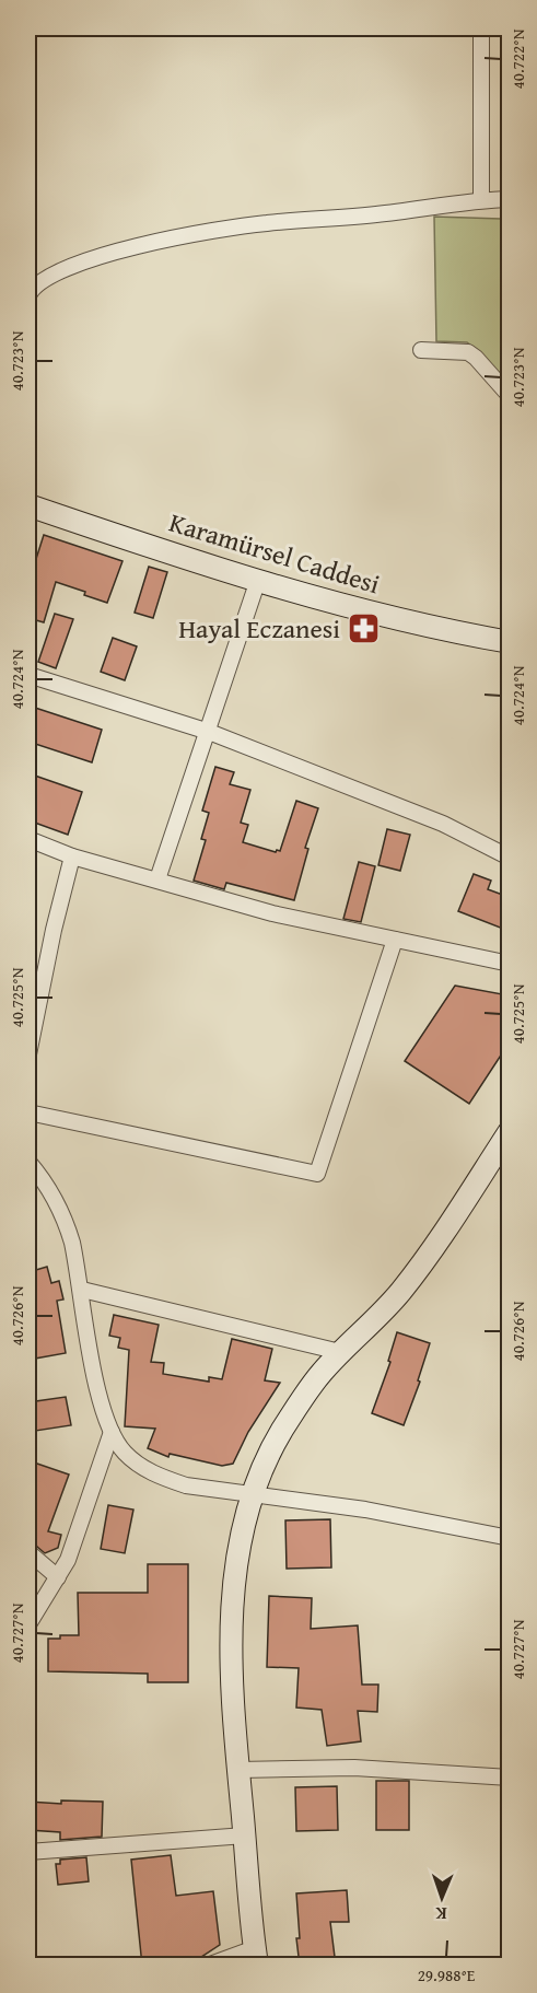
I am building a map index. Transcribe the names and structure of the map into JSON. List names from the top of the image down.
{
  "streets": {
    "main road": ["Karamürsel Caddesi"]
  },
  "places": {
    "pharmacy": ["Hayal Eczanesi"]
  },
  "north": "bottom",
  "coordinates": [
    "40.722°N",
    "40.723°N",
    "40.724°N",
    "40.725°N",
    "40.726°N",
    "40.727°N",
    "29.988°E"
  ]
}
